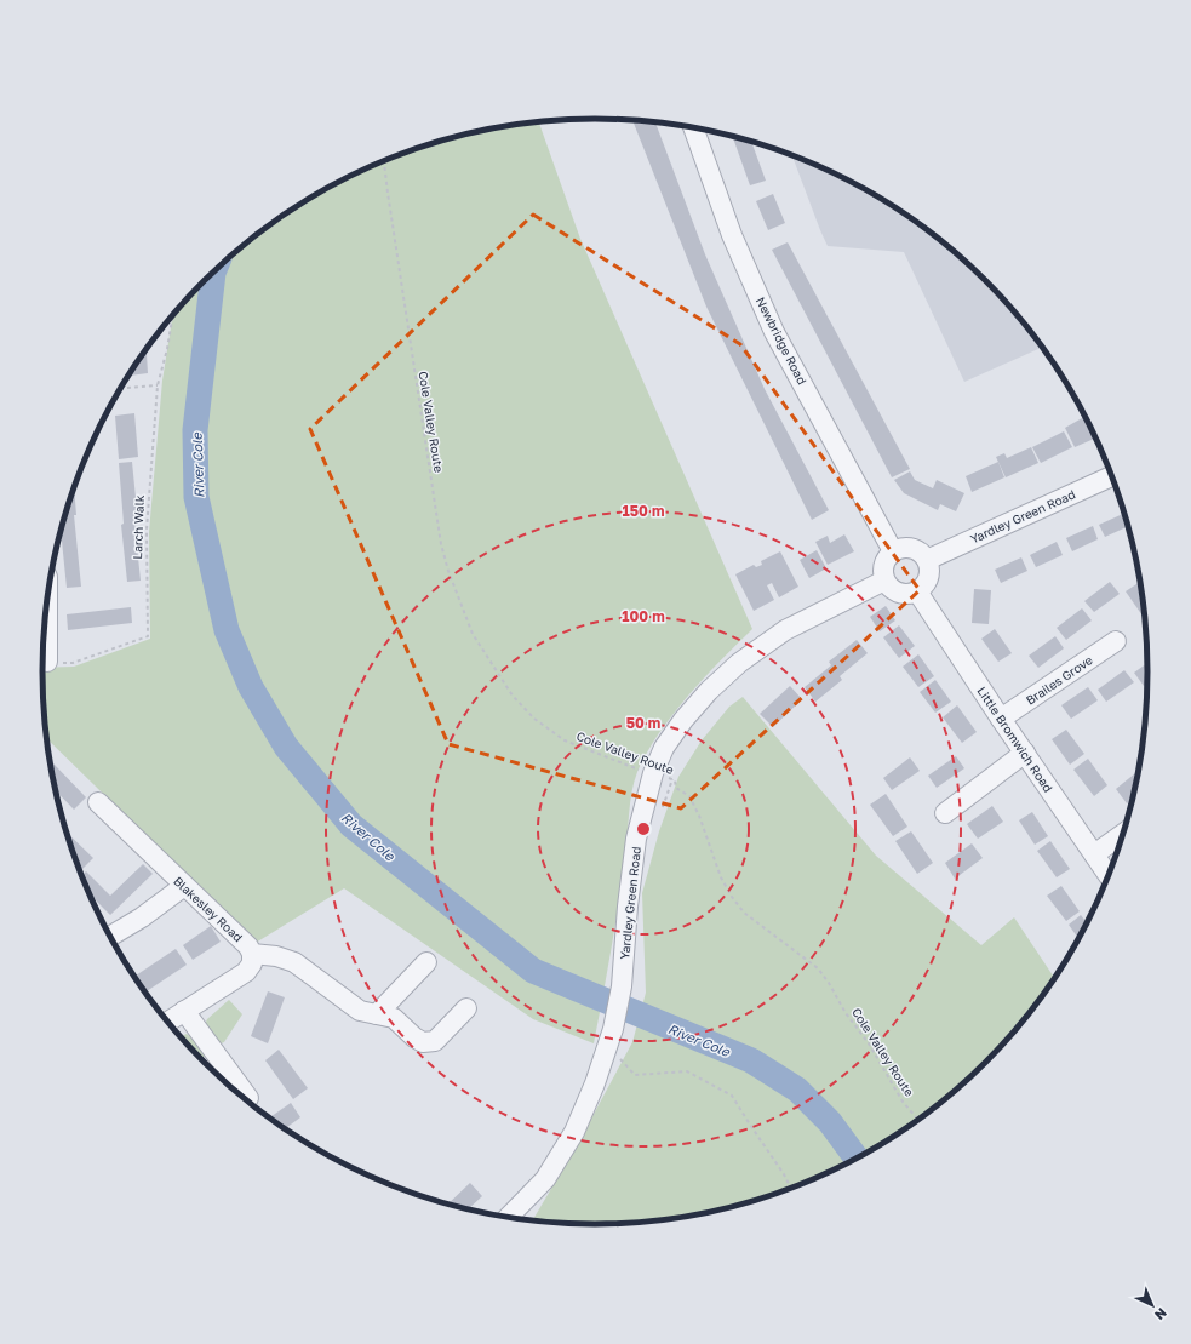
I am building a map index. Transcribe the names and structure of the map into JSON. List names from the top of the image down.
{
  "streets": {
    "street": [
      "Newbridge Road",
      "Yardley Green Road",
      "Brailes Grove",
      "Little Bromwich Road",
      "Blakesley Road"
    ],
    "path": ["Cole Valley Route", "Larch Walk"]
  },
  "crossings": [
    ["Newbridge Road", "Yardley Green Road"],
    ["Newbridge Road", "Little Bromwich Road"],
    ["Cole Valley Route", "Yardley Green Road"],
    ["Yardley Green Road", "Little Bromwich Road"],
    ["Brailes Grove", "Little Bromwich Road"]
  ],
  "water": ["River Cole"],
  "north": "bottom right",
  "rings": ["150 m", "100 m", "50 m"]
}
